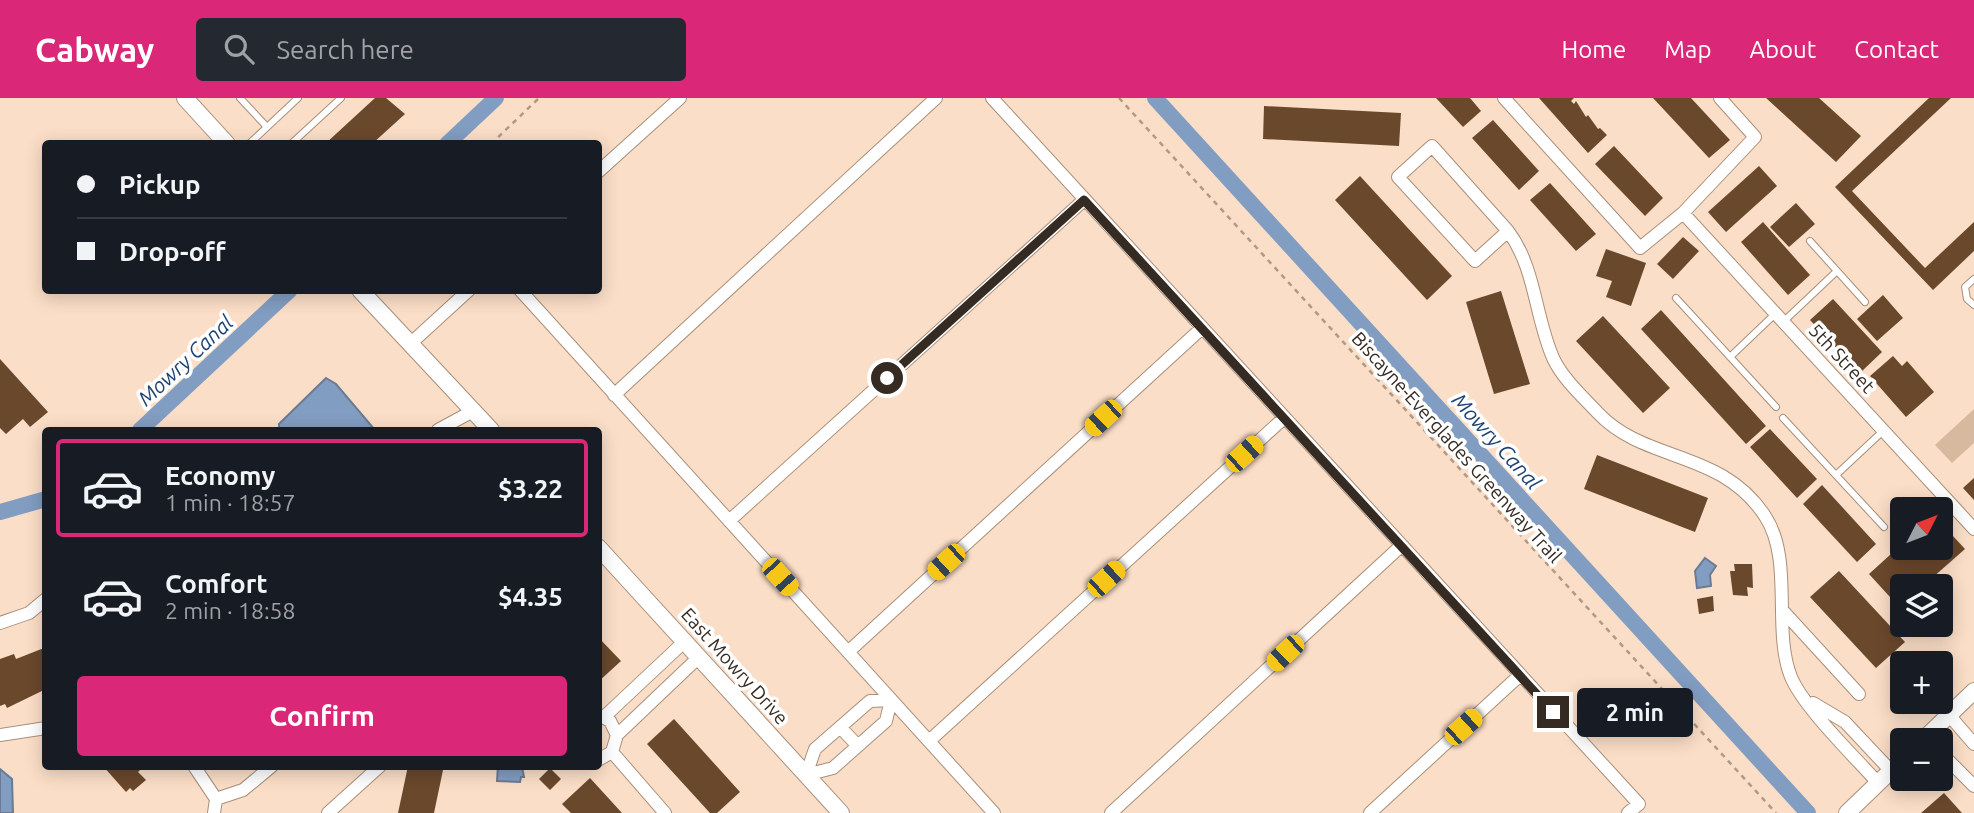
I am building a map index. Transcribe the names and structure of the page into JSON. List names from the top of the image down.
{
  "streets": {
    "street": ["5th Street", "East Mowry Drive"],
    "path": ["Biscayne-Everglades Greenway Trail"]
  },
  "water": ["Mowry Canal"],
  "north": "top right",
  "page": {
    "header": "Cabway",
    "search": "Search here",
    "nav": [
      "Home",
      "Map",
      "About",
      "Contact"
    ],
    "banner": ["Pickup", "Drop-off"],
    "list": [
      {
        "name": "Economy",
        "note": "1 min · 18:57",
        "value": "$3.22"
      },
      {
        "name": "Comfort",
        "note": "2 min · 18:58",
        "value": "$4.35"
      }
    ],
    "map_buttons": ["+", "−"],
    "buttons": "Confirm",
    "bubble": "2 min"
  }
}
